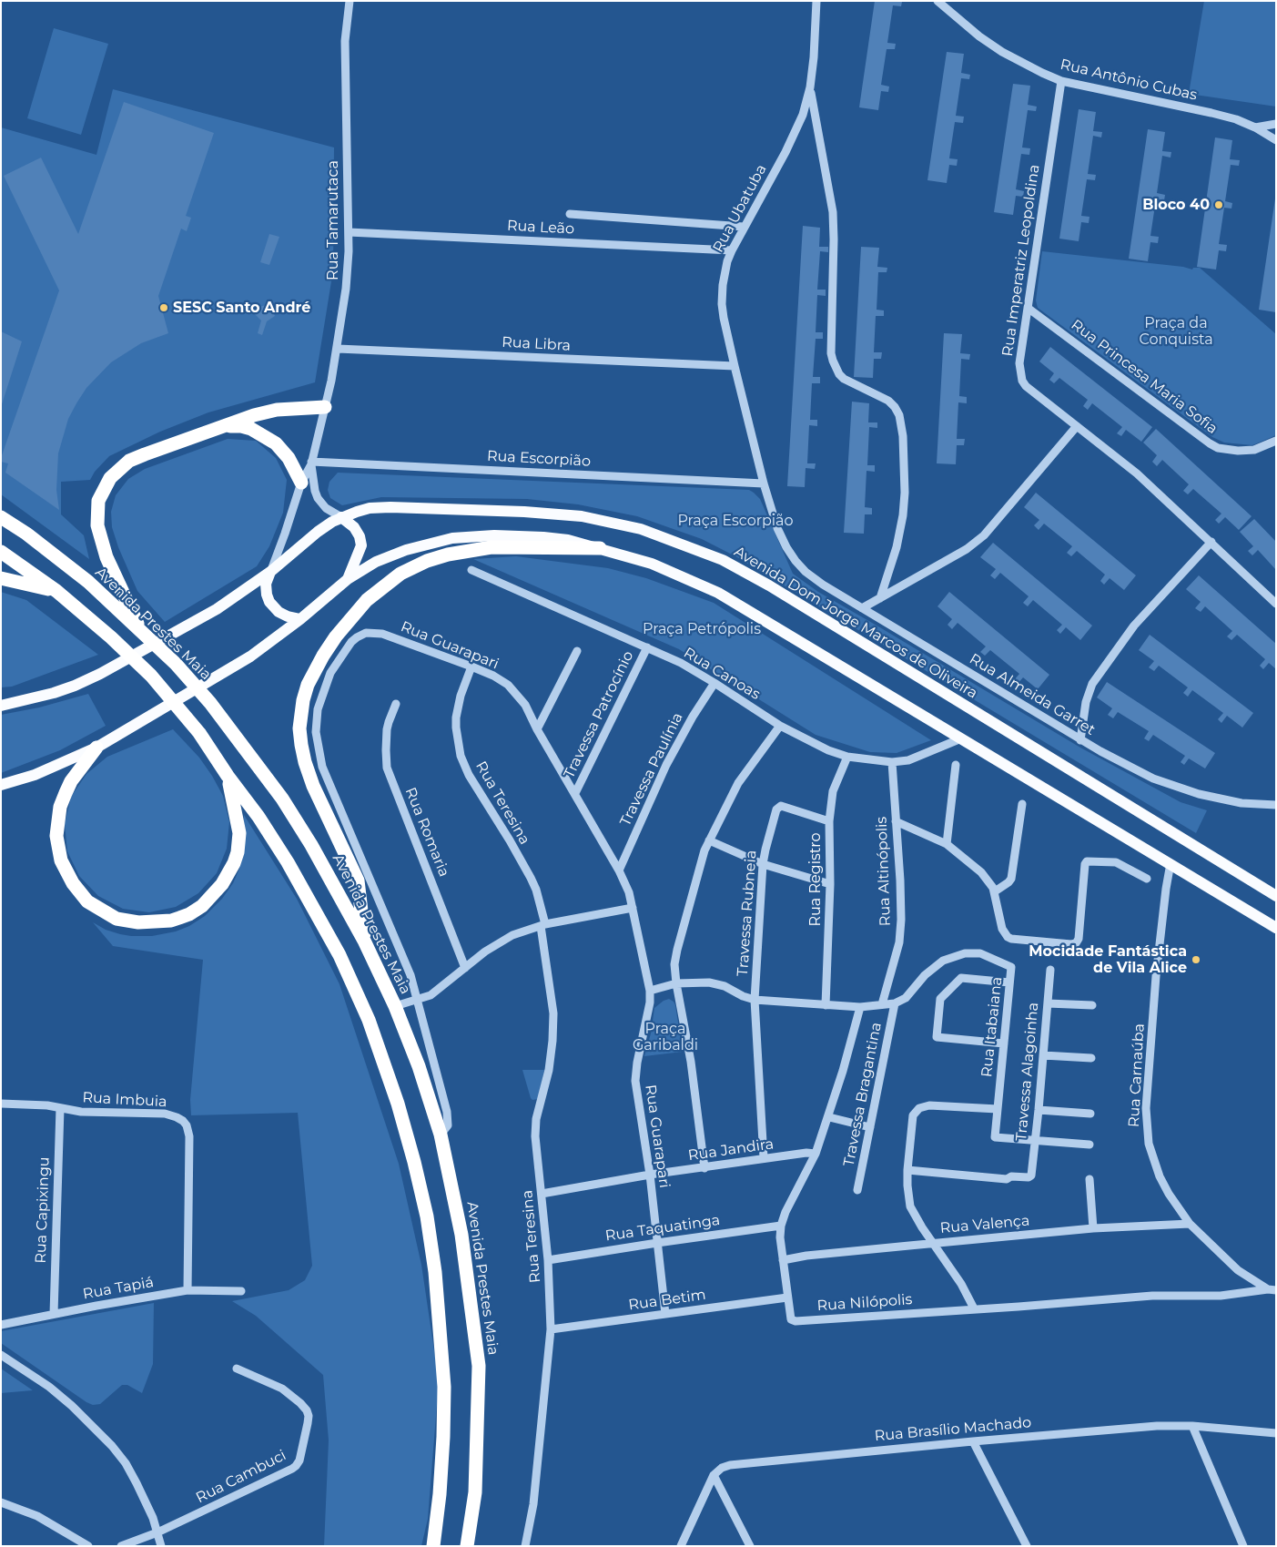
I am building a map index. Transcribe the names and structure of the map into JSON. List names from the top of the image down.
{
  "streets": {
    "highway": ["Avenida Prestes Maia"],
    "main road": ["Avenida Dom Jorge Marcos de Oliveira"],
    "street": [
      "Rua Antônio Cubas",
      "Rua Ubatuba",
      "Rua Tamarutaca",
      "Rua Leão",
      "Rua Imperatriz Leopoldina",
      "Rua Libra",
      "Rua Princesa Maria Sofia",
      "Rua Escorpião",
      "Rua Guarapari",
      "Rua Canoas",
      "Rua Almeida Garret",
      "Travessa Patrocínio",
      "Travessa Paulínia",
      "Rua Teresina",
      "Rua Romaria",
      "Rua Altinópolis",
      "Rua Registro",
      "Travessa Rubneia",
      "Rua Itabaiana",
      "Travessa Alagoinha",
      "Rua Carnaúba",
      "Travessa Bragantina",
      "Rua Imbuia",
      "Rua Jandira",
      "Rua Capixingu",
      "Rua Valença",
      "Rua Taquatinga",
      "Rua Tapiá",
      "Rua Betim",
      "Rua Nilópolis",
      "Rua Brasílio Machado",
      "Rua Cambuci"
    ]
  },
  "crossings": [
    ["Rua Antônio Cubas", "Rua Imperatriz Leopoldina"],
    ["Rua Ubatuba", "Rua Leão"],
    ["Rua Ubatuba", "Rua Libra"],
    ["Rua Ubatuba", "Rua Escorpião"],
    ["Rua Ubatuba", "Rua Almeida Garret"],
    ["Rua Tamarutaca", "Rua Leão"],
    ["Rua Tamarutaca", "Rua Libra"],
    ["Rua Tamarutaca", "Rua Escorpião"],
    ["Rua Tamarutaca", "Avenida Dom Jorge Marcos de Oliveira"],
    ["Rua Imperatriz Leopoldina", "Rua Princesa Maria Sofia"],
    ["Avenida Prestes Maia", "Rua Guarapari"],
    ["Rua Guarapari", "Travessa Patrocínio"],
    ["Rua Guarapari", "Travessa Paulínia"],
    ["Rua Guarapari", "Rua Teresina"],
    ["Rua Guarapari", "Rua Jandira"],
    ["Rua Guarapari", "Rua Taquatinga"],
    ["Rua Guarapari", "Rua Betim"],
    ["Rua Canoas", "Travessa Patrocínio"],
    ["Rua Canoas", "Travessa Paulínia"],
    ["Rua Canoas", "Rua Altinópolis"],
    ["Rua Canoas", "Rua Registro"],
    ["Rua Teresina", "Rua Jandira"],
    ["Rua Teresina", "Rua Taquatinga"],
    ["Rua Teresina", "Rua Betim"],
    ["Rua Registro", "Travessa Rubneia"],
    ["Travessa Rubneia", "Rua Jandira"],
    ["Rua Itabaiana", "Travessa Alagoinha"],
    ["Rua Itabaiana", "Travessa Bragantina"],
    ["Rua Carnaúba", "Rua Valença"],
    ["Rua Carnaúba", "Rua Nilópolis"],
    ["Rua Imbuia", "Rua Capixingu"],
    ["Rua Imbuia", "Rua Tapiá"],
    ["Rua Jandira", "Rua Nilópolis"],
    ["Rua Capixingu", "Rua Tapiá"],
    ["Rua Valença", "Rua Nilópolis"],
    ["Rua Taquatinga", "Rua Nilópolis"],
    ["Rua Betim", "Rua Nilópolis"]
  ],
  "parks": [
    "Praça da Conquista",
    "Praça Escorpião",
    "Praça Petrópolis",
    "Praça Garibaldi"
  ],
  "places": ["Bloco 40", "SESC Santo André", "Mocidade Fantástica de Vila Alice"]
}
